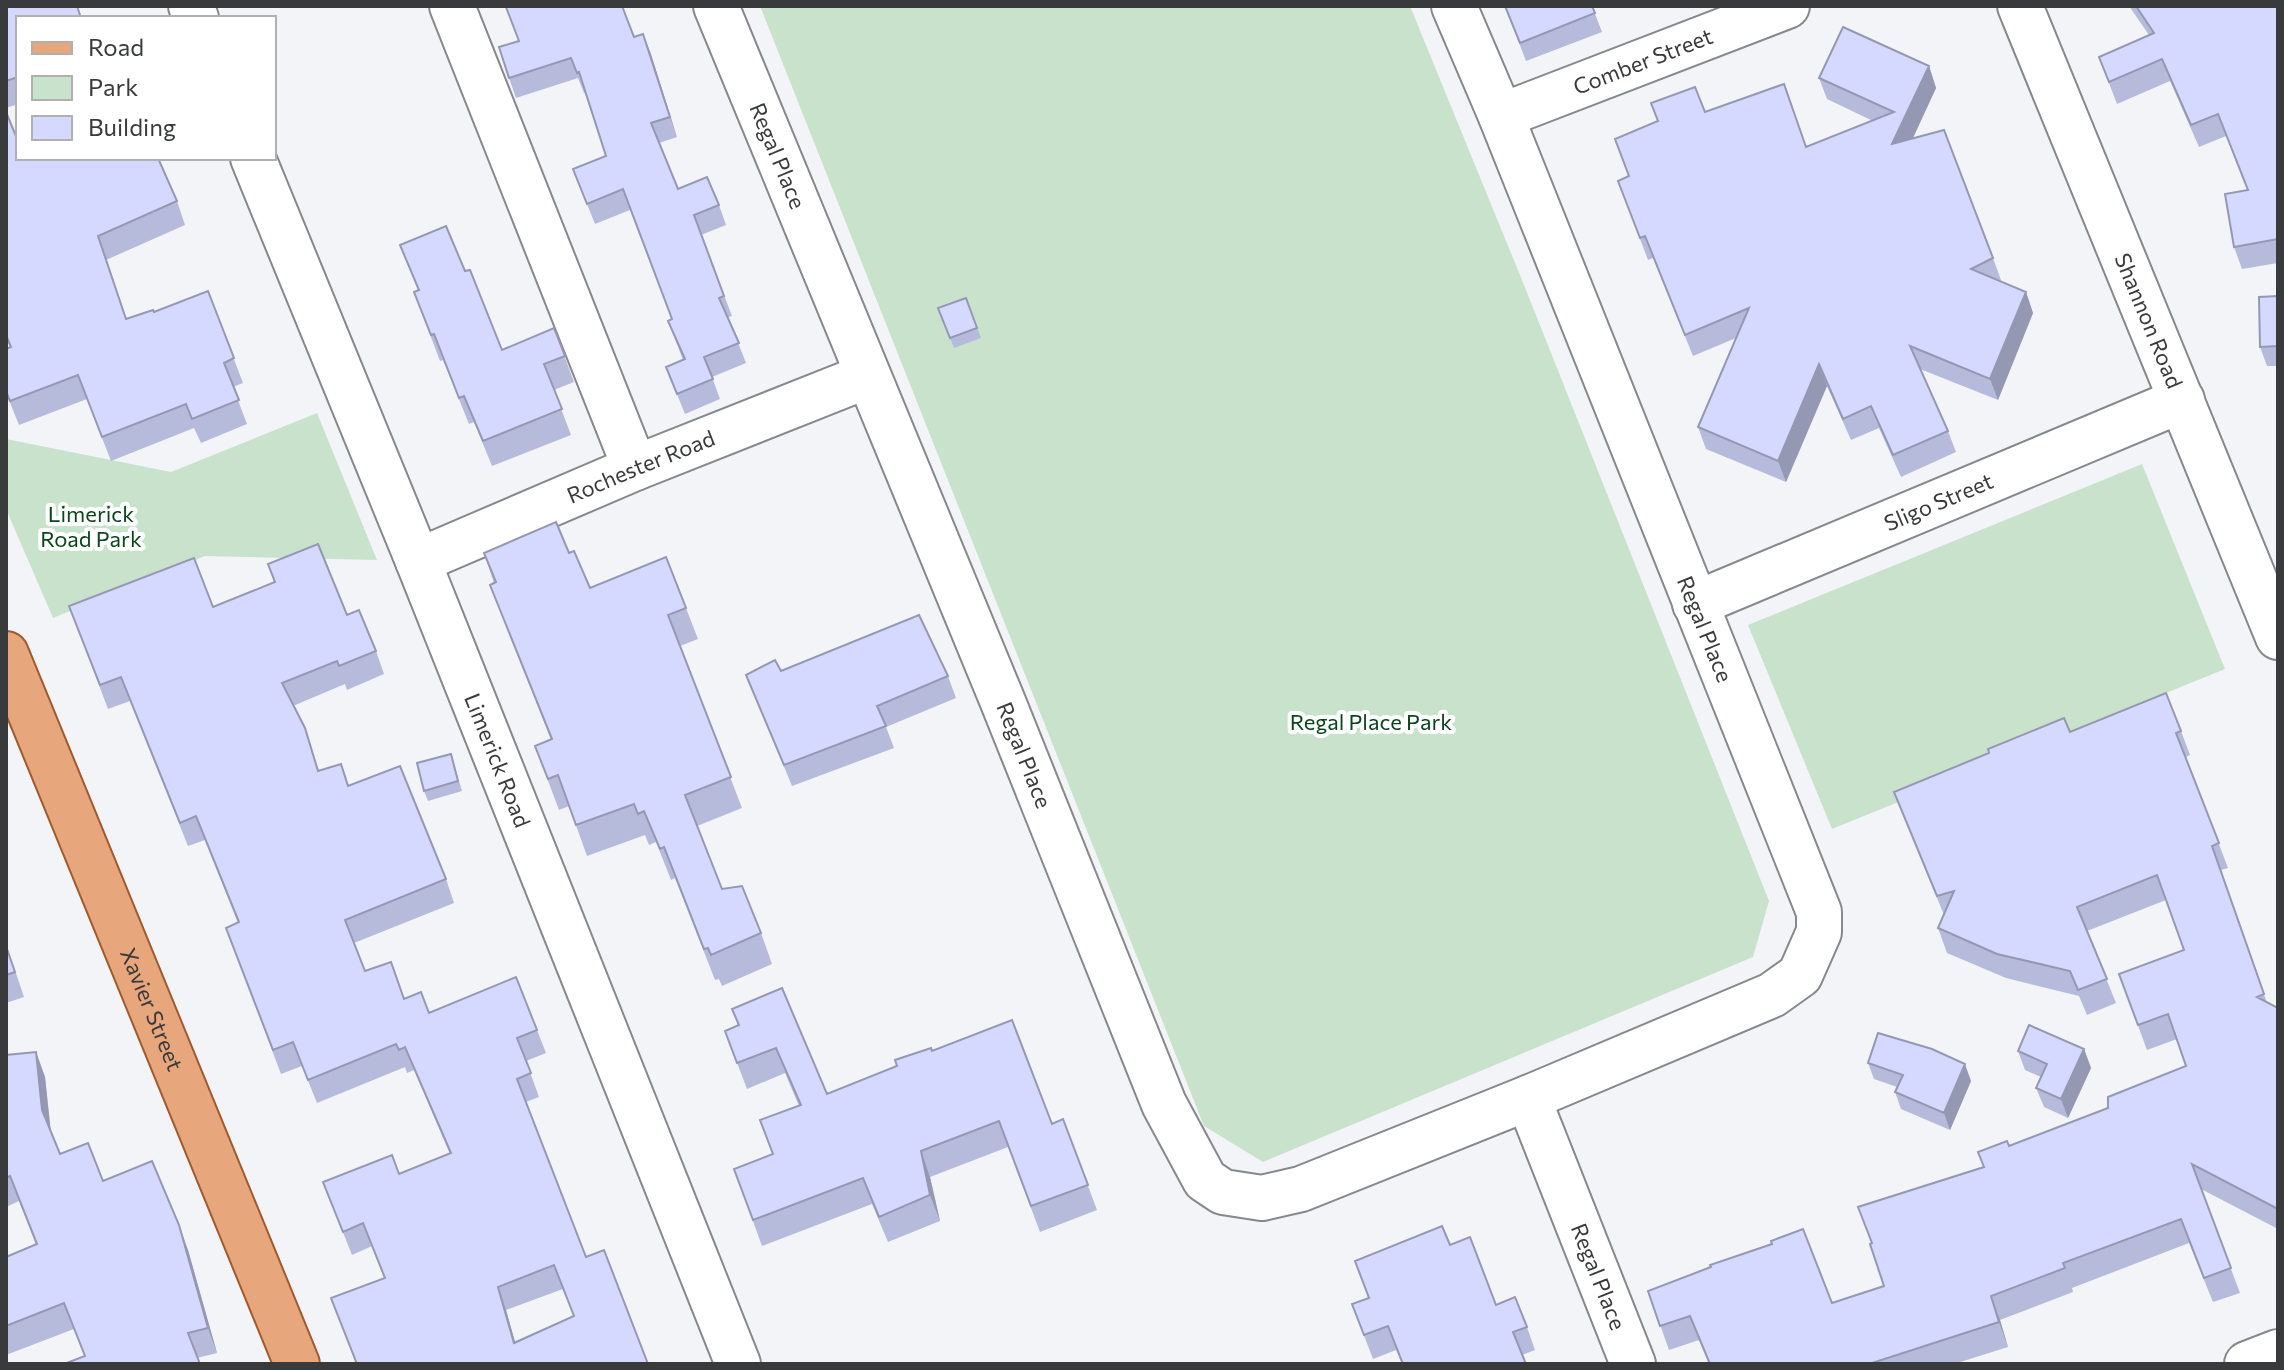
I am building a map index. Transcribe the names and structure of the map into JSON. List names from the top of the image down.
{
  "streets": {
    "main road": ["Xavier Street"],
    "street": [
      "Comber Street",
      "Regal Place",
      "Shannon Road",
      "Rochester Road",
      "Sligo Street",
      "Limerick Road"
    ]
  },
  "crossings": [
    ["Comber Street", "Regal Place"],
    ["Regal Place", "Rochester Road"],
    ["Regal Place", "Sligo Street"],
    ["Shannon Road", "Sligo Street"],
    ["Rochester Road", "Limerick Road"]
  ],
  "parks": ["Limerick Road Park", "Regal Place Park"],
  "legend": ["Road", "Park", "Building"]
}
